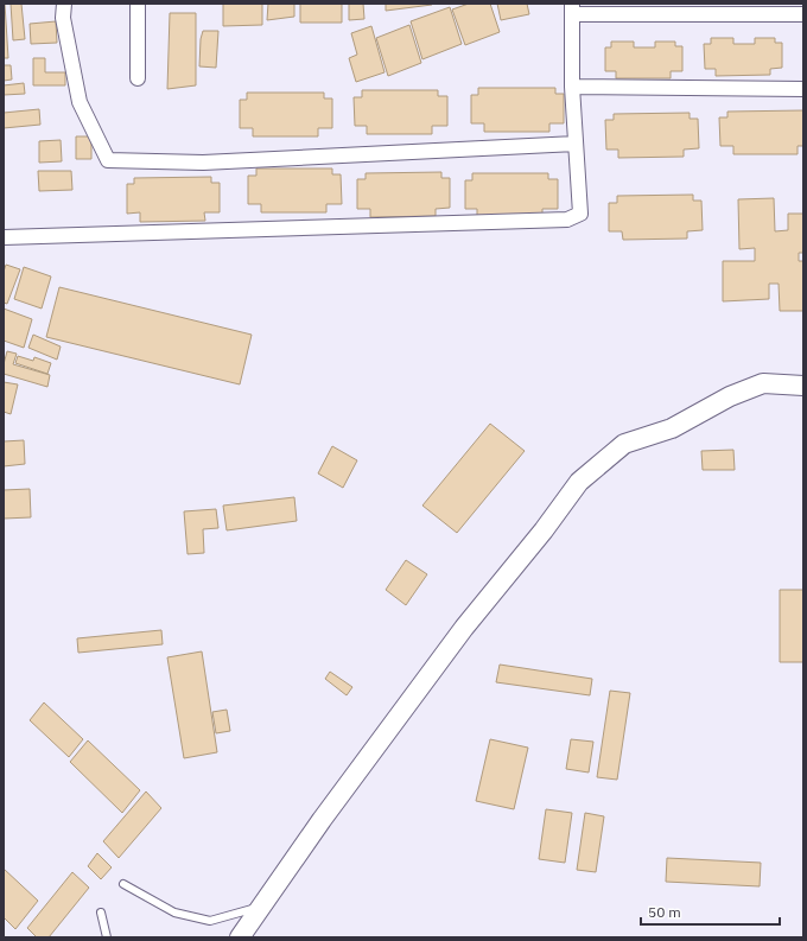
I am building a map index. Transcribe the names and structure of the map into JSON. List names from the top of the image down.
{
  "scale_bar": "50 m"
}
